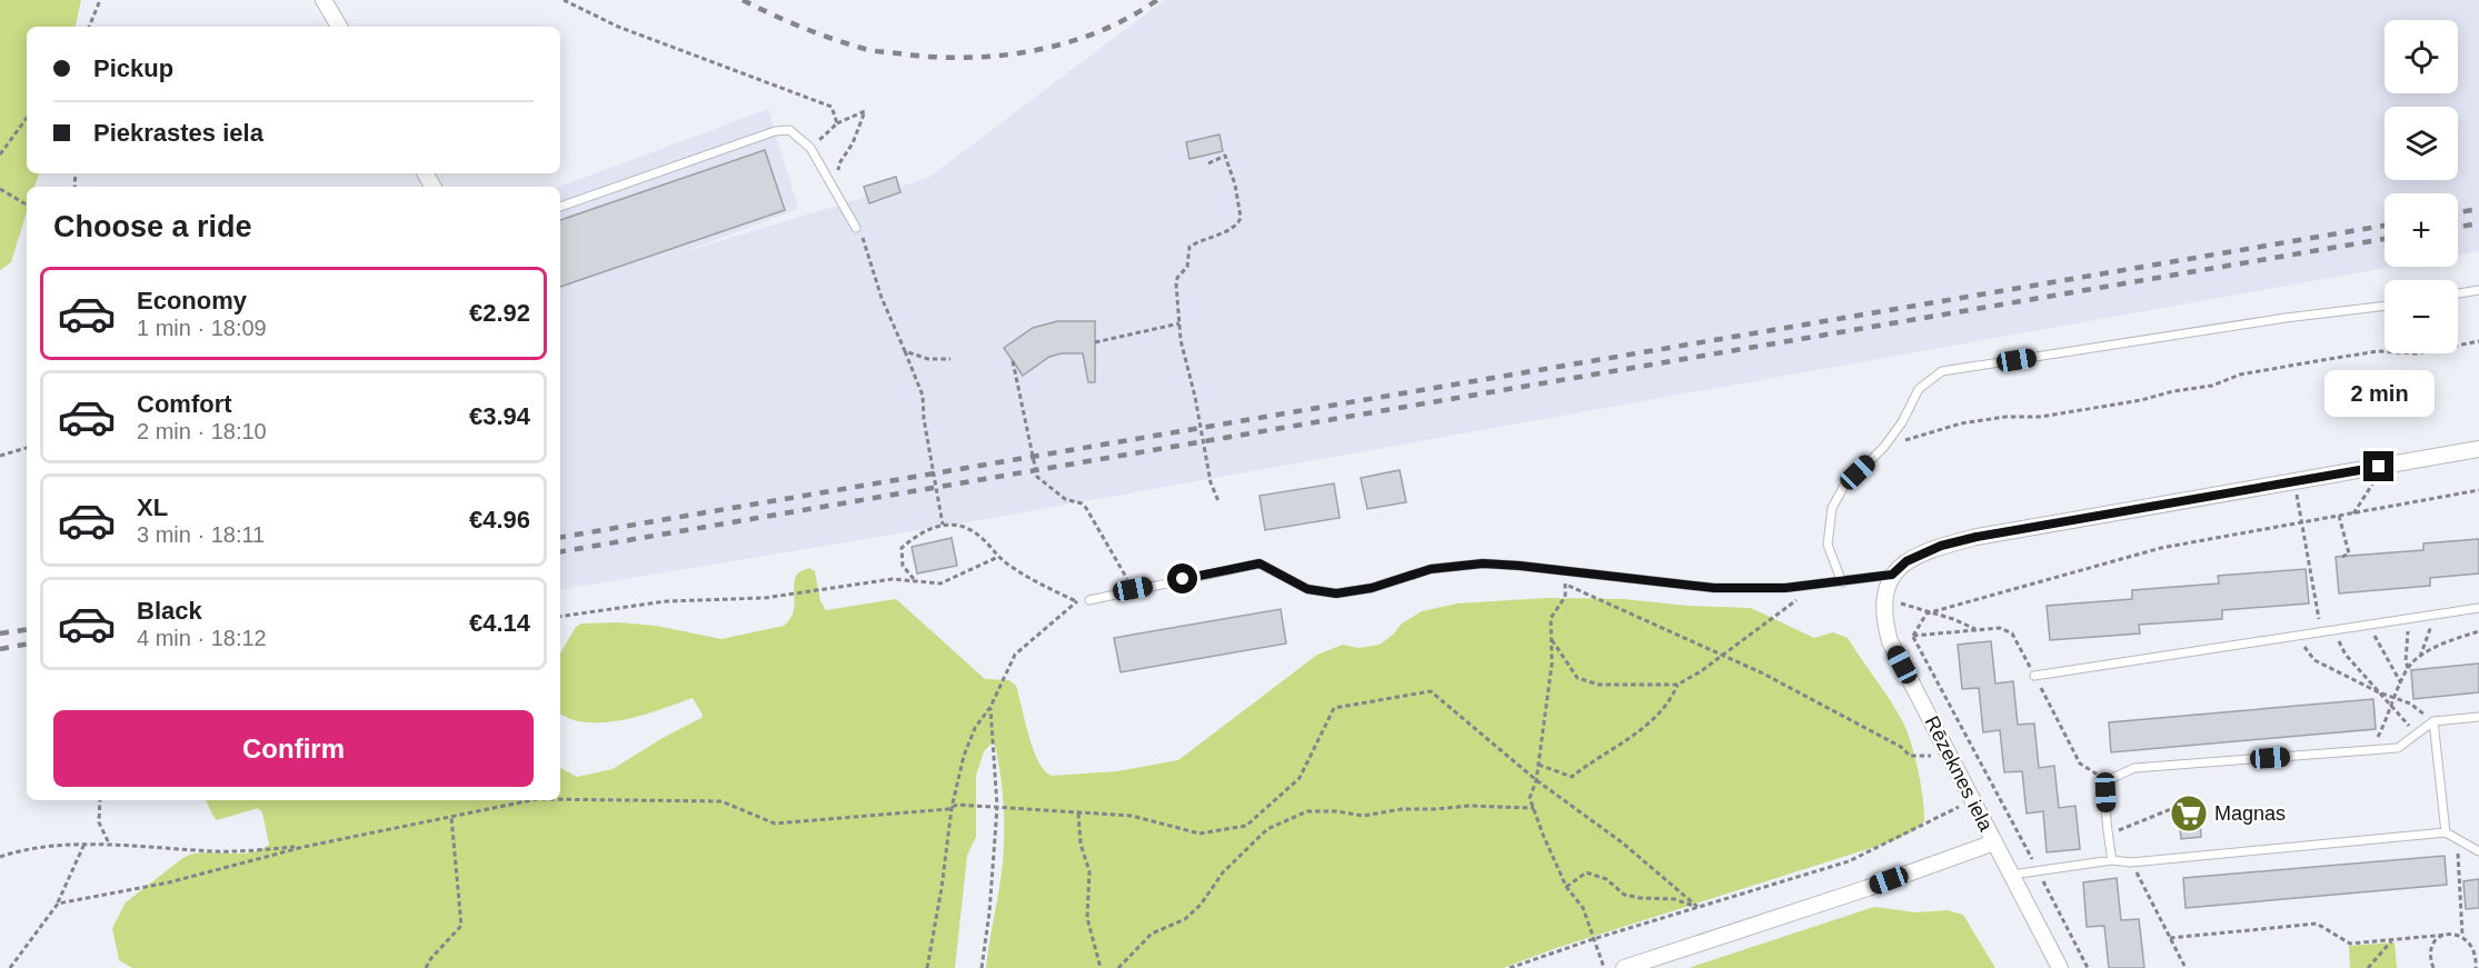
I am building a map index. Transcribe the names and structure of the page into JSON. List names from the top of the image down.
{
  "streets": {
    "street": ["Rēzeknes iela"]
  },
  "places": {
    "supermarket": ["Magnas"]
  },
  "page": {
    "map_buttons": ["+", "−"],
    "banner": ["Pickup", "Piekrastes iela"],
    "heading": "Choose a ride",
    "list": [
      {
        "name": "Economy",
        "note": "1 min · 18:09",
        "value": "€2.92"
      },
      {
        "name": "Comfort",
        "note": "2 min · 18:10",
        "value": "€3.94"
      },
      {
        "name": "XL",
        "note": "3 min · 18:11",
        "value": "€4.96"
      },
      {
        "name": "Black",
        "note": "4 min · 18:12",
        "value": "€4.14"
      }
    ],
    "bubble": "2 min",
    "buttons": "Confirm"
  }
}
